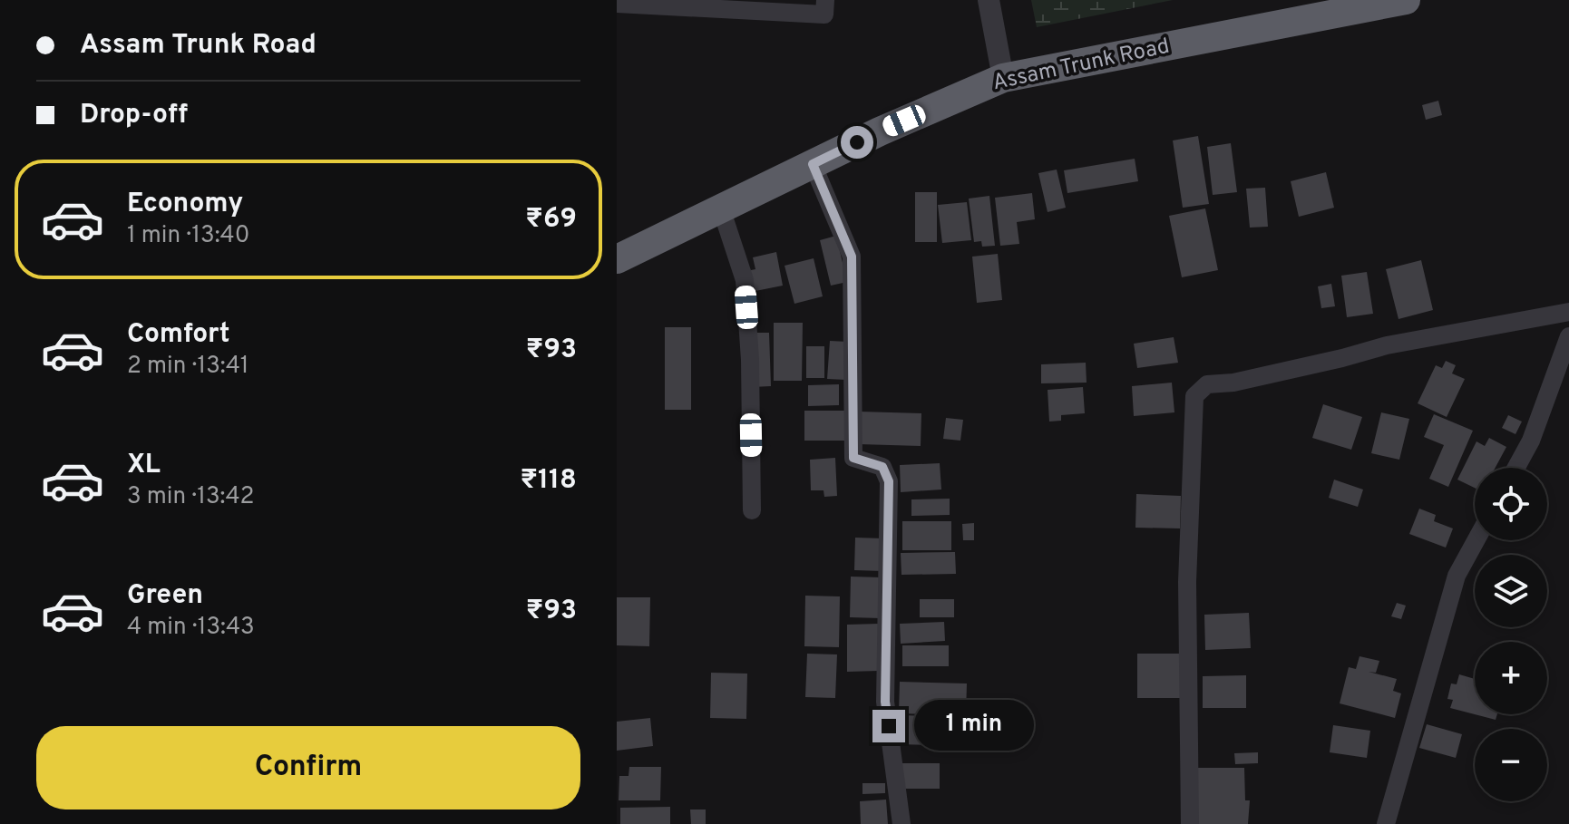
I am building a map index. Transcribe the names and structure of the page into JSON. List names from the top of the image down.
{
  "streets": {
    "highway": ["Assam Trunk Road"]
  },
  "page": {
    "banner": ["Assam Trunk Road", "Drop-off"],
    "list": [
      {
        "name": "Economy",
        "note": "1 min · 13:40",
        "value": "₹69"
      },
      {
        "name": "Comfort",
        "note": "2 min · 13:41",
        "value": "₹93"
      },
      {
        "name": "XL",
        "note": "3 min · 13:42",
        "value": "₹118"
      },
      {
        "name": "Green",
        "note": "4 min · 13:43",
        "value": "₹93"
      }
    ],
    "map_buttons": ["+", "−"],
    "bubble": "1 min",
    "buttons": "Confirm"
  }
}
